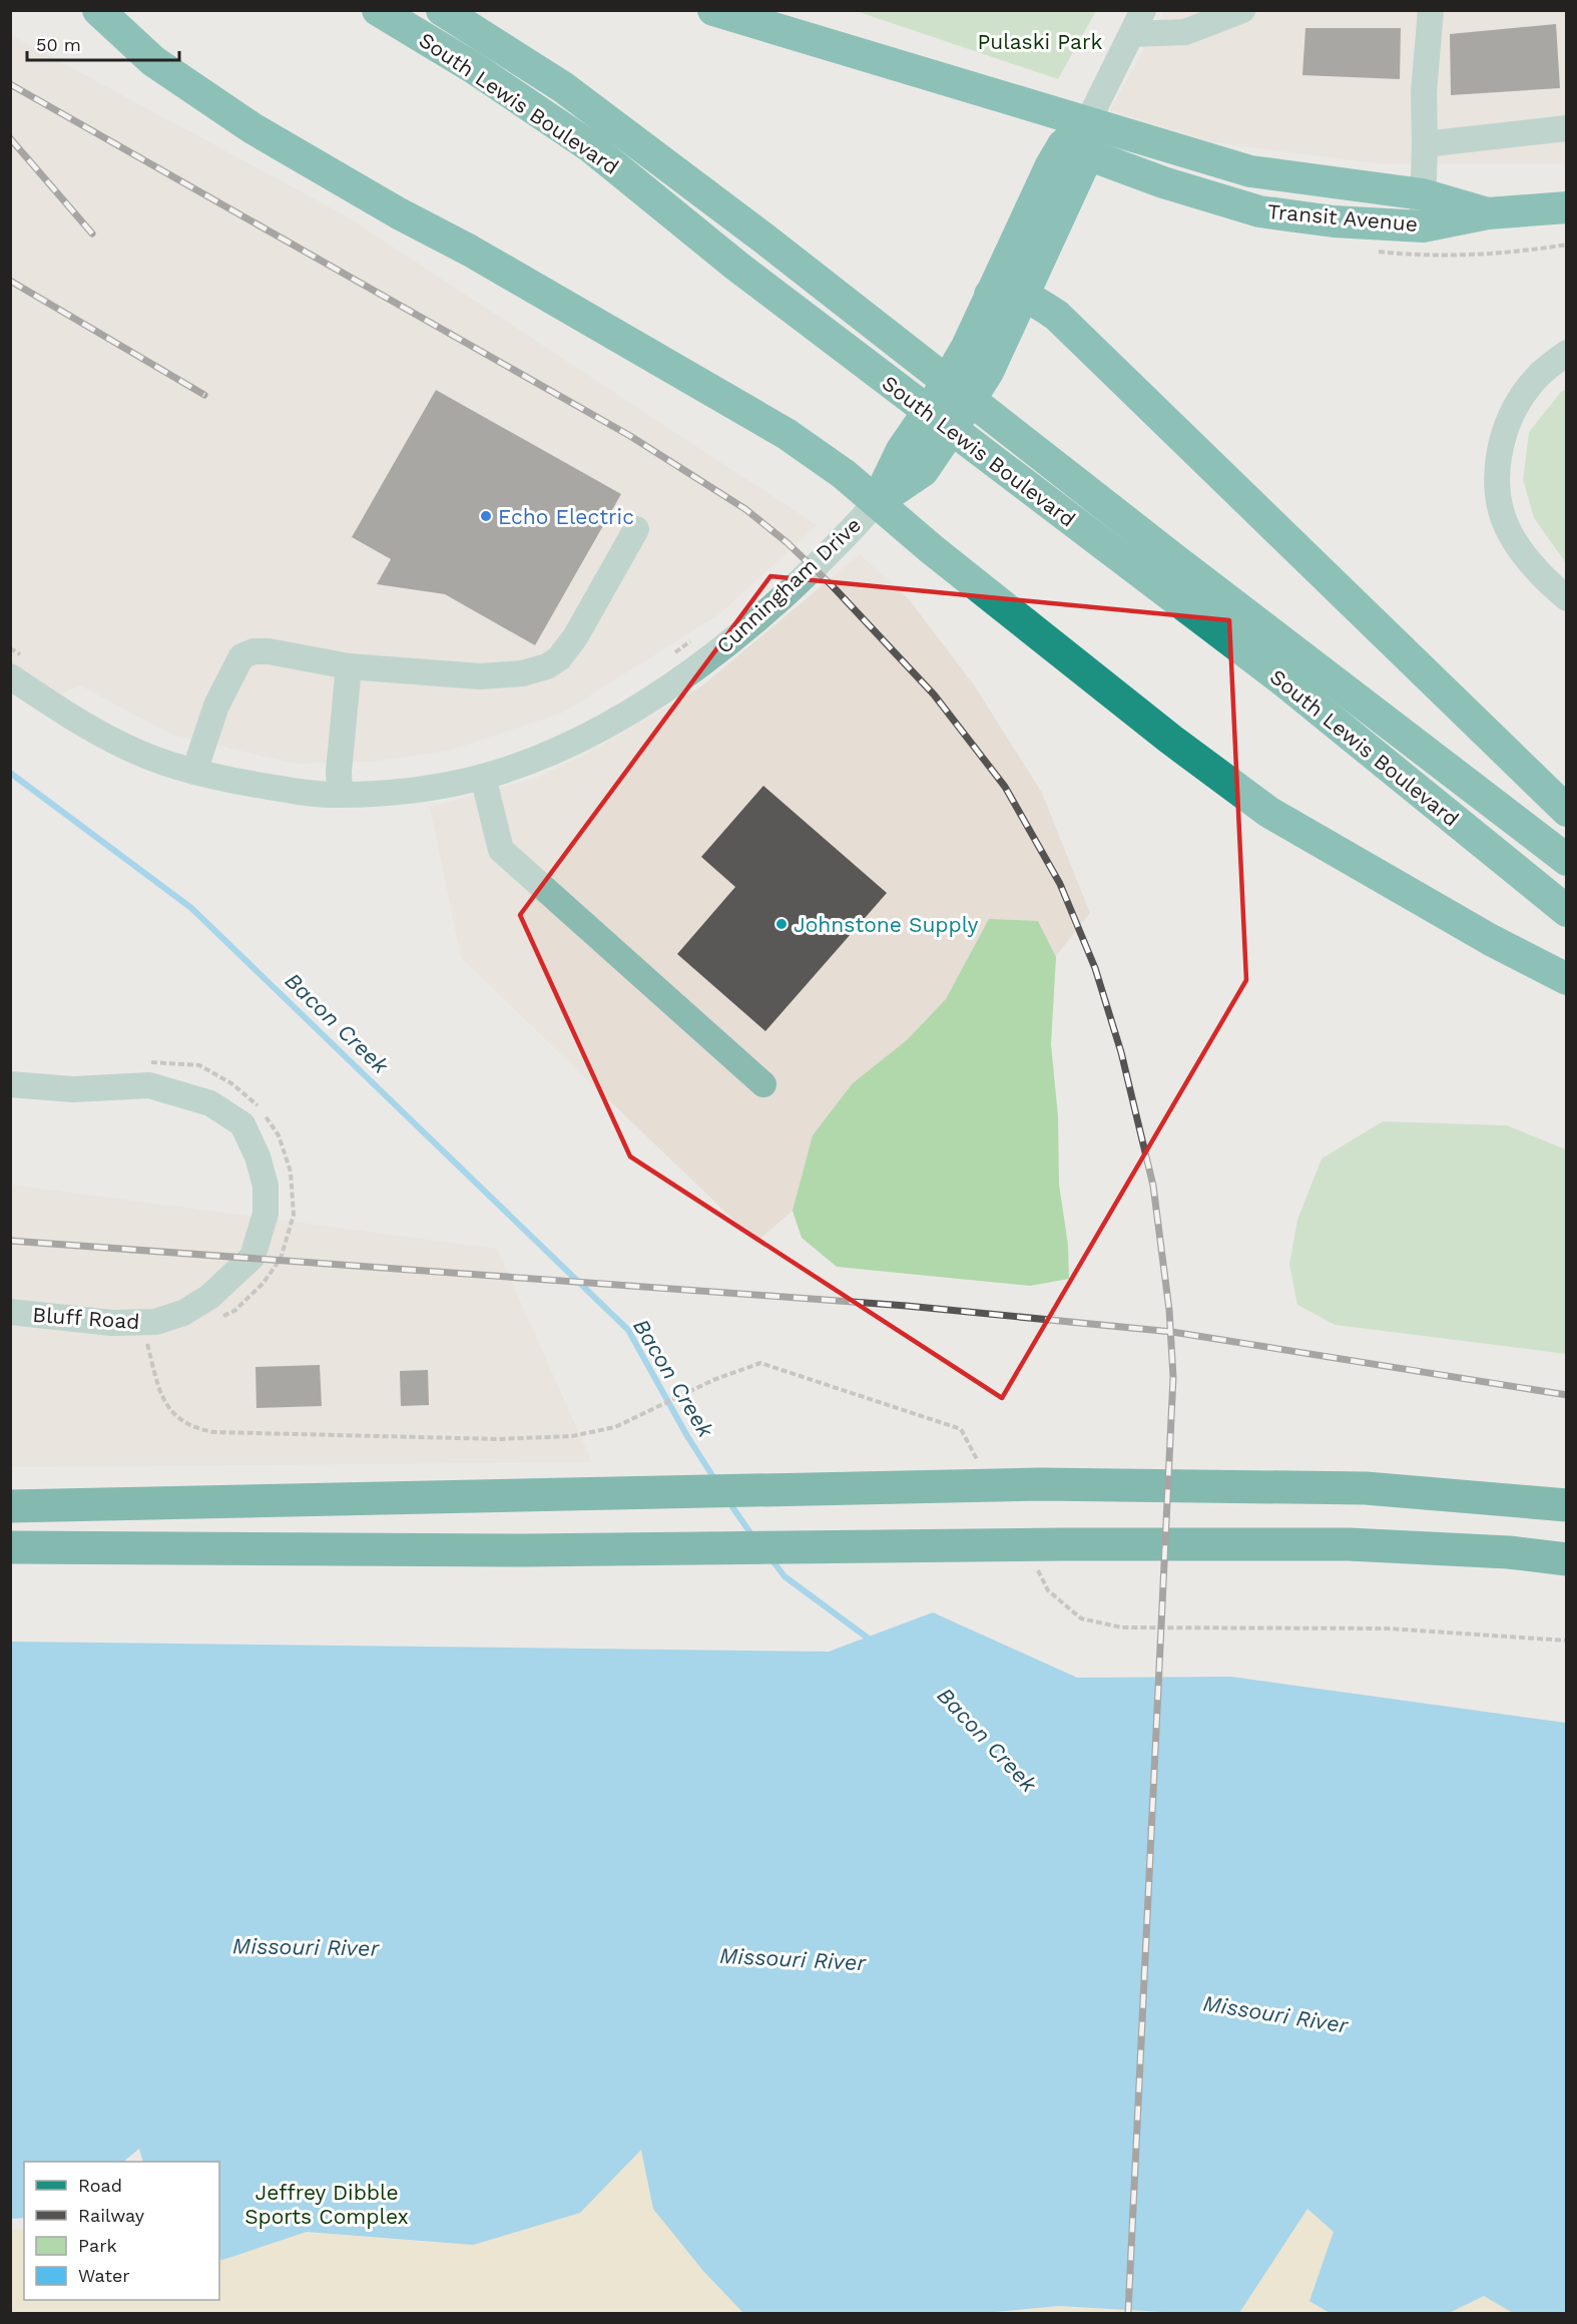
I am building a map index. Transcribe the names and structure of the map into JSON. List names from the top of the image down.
{
  "streets": {
    "main road": ["South Lewis Boulevard", "Transit Avenue", "Cunningham Drive"],
    "street": ["Bluff Road"]
  },
  "crossings": [
    ["Transit Avenue", "Cunningham Drive"]
  ],
  "water": ["Bacon Creek", "Missouri River"],
  "parks": ["Pulaski Park", "Jeffrey Dibble Sports Complex"],
  "places": ["Echo Electric", "Johnstone Supply"],
  "legend": [
    "Road",
    "Railway",
    "Park",
    "Water"
  ],
  "scale_bar": "50 m"
}
